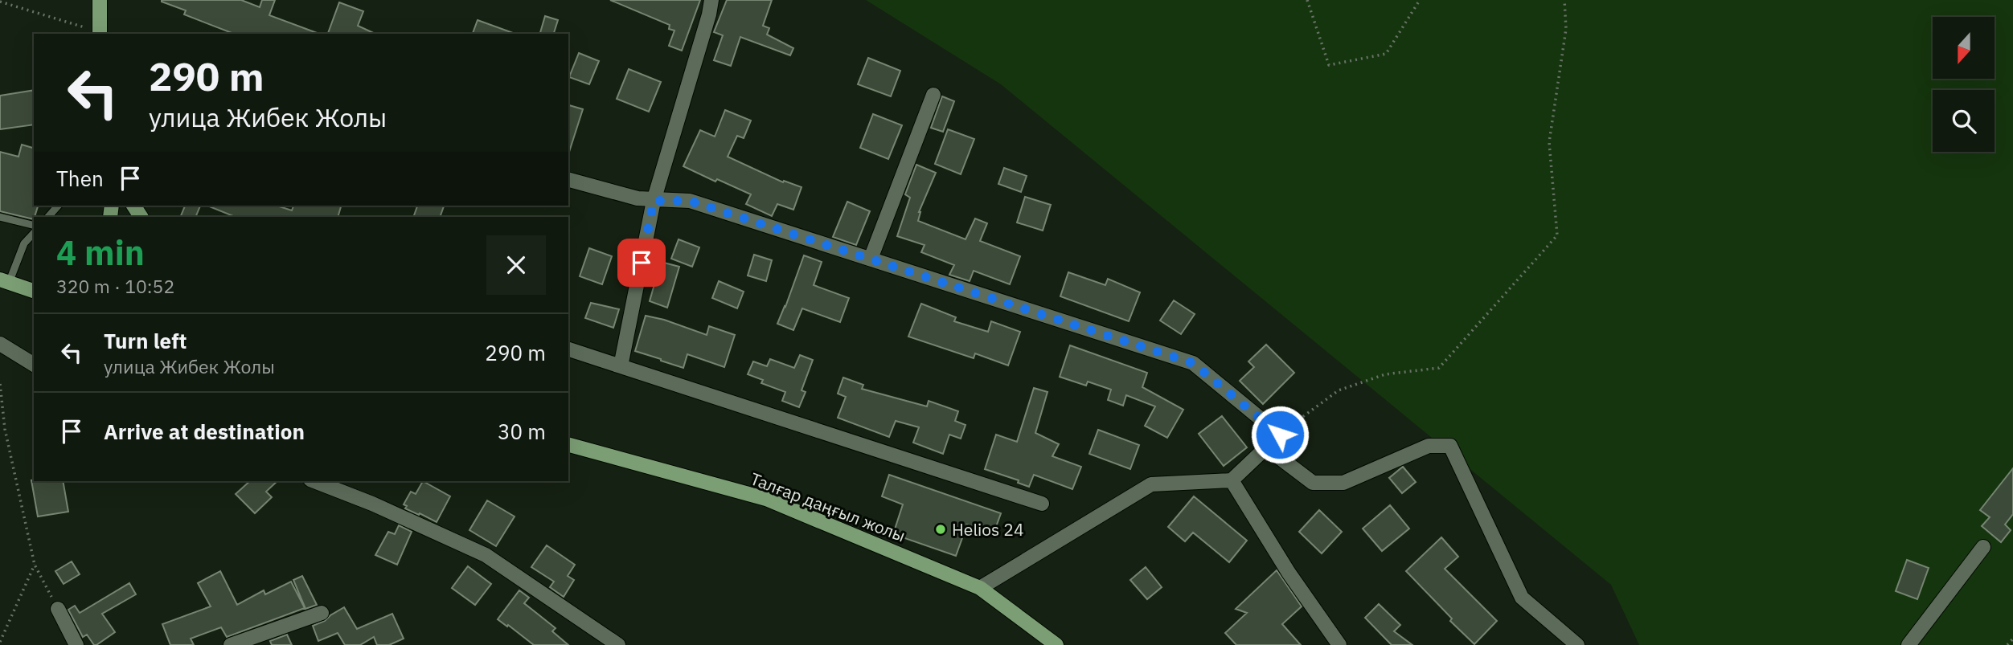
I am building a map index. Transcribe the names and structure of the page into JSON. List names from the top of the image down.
{
  "streets": {
    "main road": ["Талғар даңғыл жолы"]
  },
  "places": ["Helios 24"],
  "north": "bottom",
  "page": {
    "turn": ["290 m", "улица Жибек Жолы"],
    "then": "Then",
    "heading": ["4 min", "320 m · 10:52"],
    "list": [
      {
        "name": "Turn left",
        "note": "улица Жибек Жолы",
        "value": "290 m"
      },
      {
        "name": "Arrive at destination",
        "value": "30 m"
      }
    ]
  }
}
